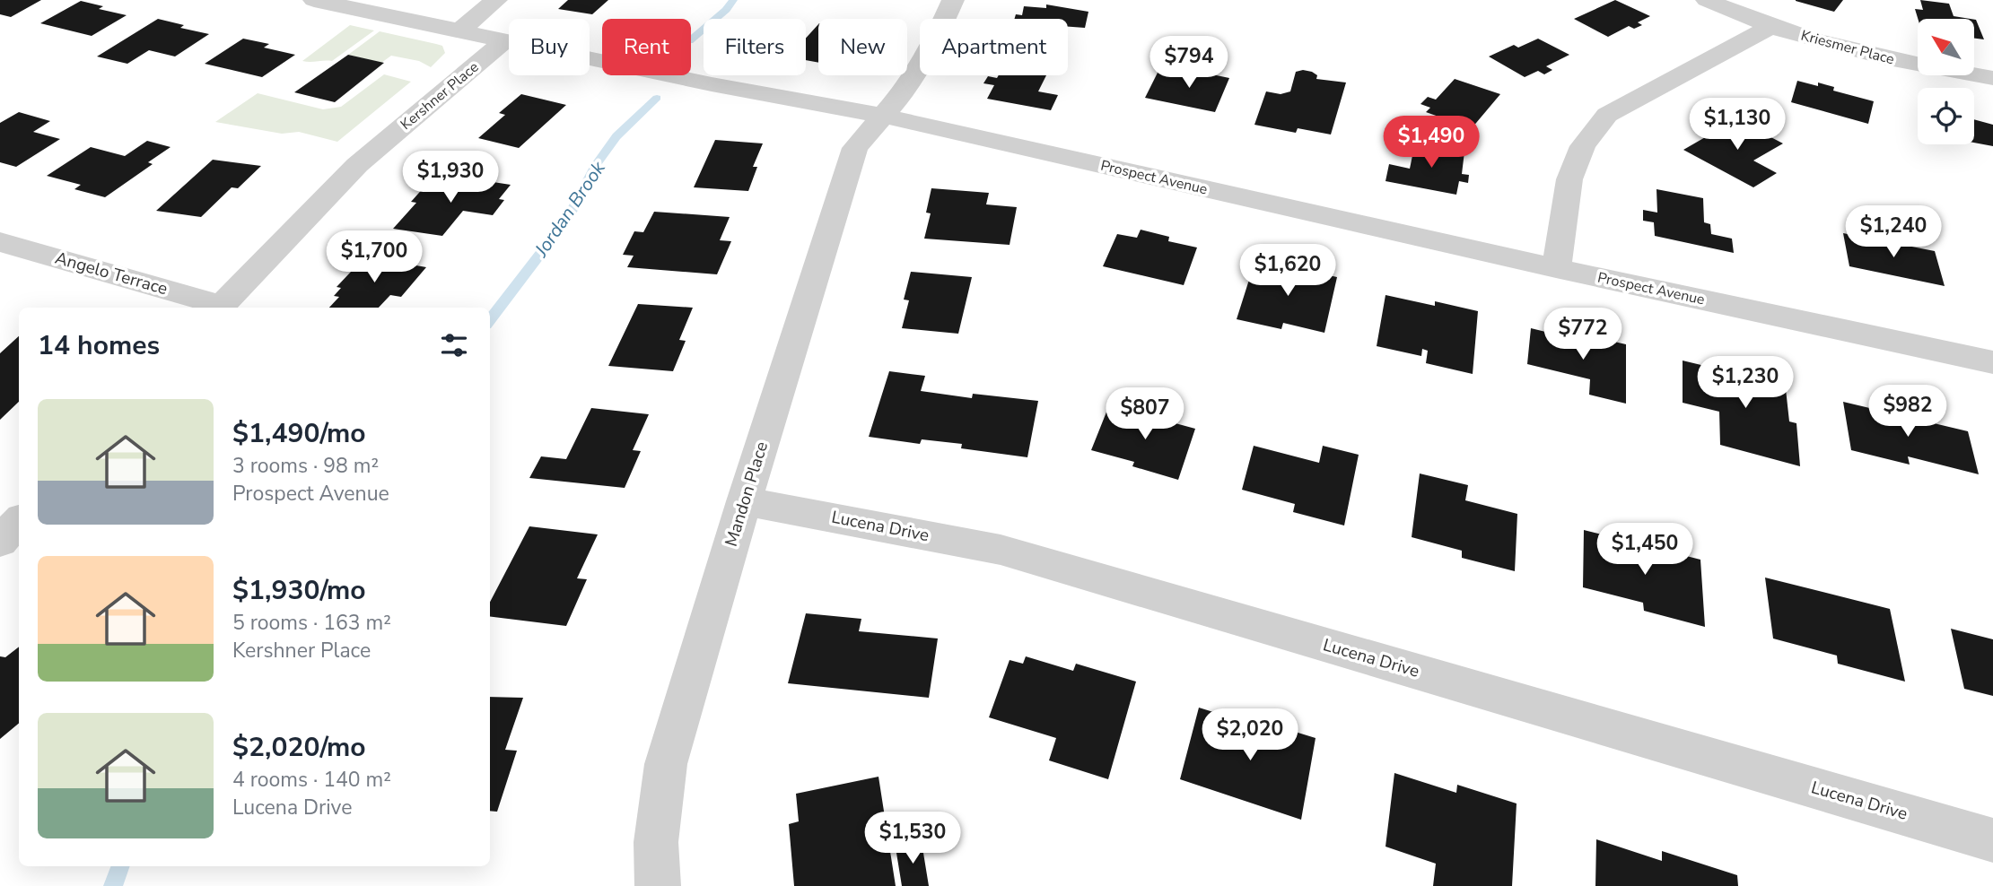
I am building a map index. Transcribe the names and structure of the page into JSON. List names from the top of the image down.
{
  "streets": {
    "street": [
      "Kriesmer Place",
      "Kershner Place",
      "Prospect Avenue",
      "Angelo Terrace",
      "Mandon Place",
      "Lucena Drive"
    ]
  },
  "crossings": [
    ["Kershner Place", "Prospect Avenue"],
    ["Prospect Avenue", "Mandon Place"],
    ["Mandon Place", "Lucena Drive"]
  ],
  "water": ["Jordan Brook"],
  "north": "top left",
  "page": {
    "chip": [
      "Buy",
      "Rent",
      "Filters",
      "New",
      "Apartment"
    ],
    "price": [
      "$794",
      "$1,130",
      "$1,490",
      "$1,930",
      "$1,240",
      "$1,700",
      "$1,620",
      "$772",
      "$1,230",
      "$982",
      "$807",
      "$1,450",
      "$2,020",
      "$1,530"
    ],
    "heading": "14 homes",
    "list": [
      {
        "name": "$1,490/mo",
        "note": "3 rooms · 98 m² · Prospect Avenue"
      },
      {
        "name": "$1,930/mo",
        "note": "5 rooms · 163 m² · Kershner Place"
      },
      {
        "name": "$2,020/mo",
        "note": "4 rooms · 140 m² · Lucena Drive"
      }
    ]
  }
}
